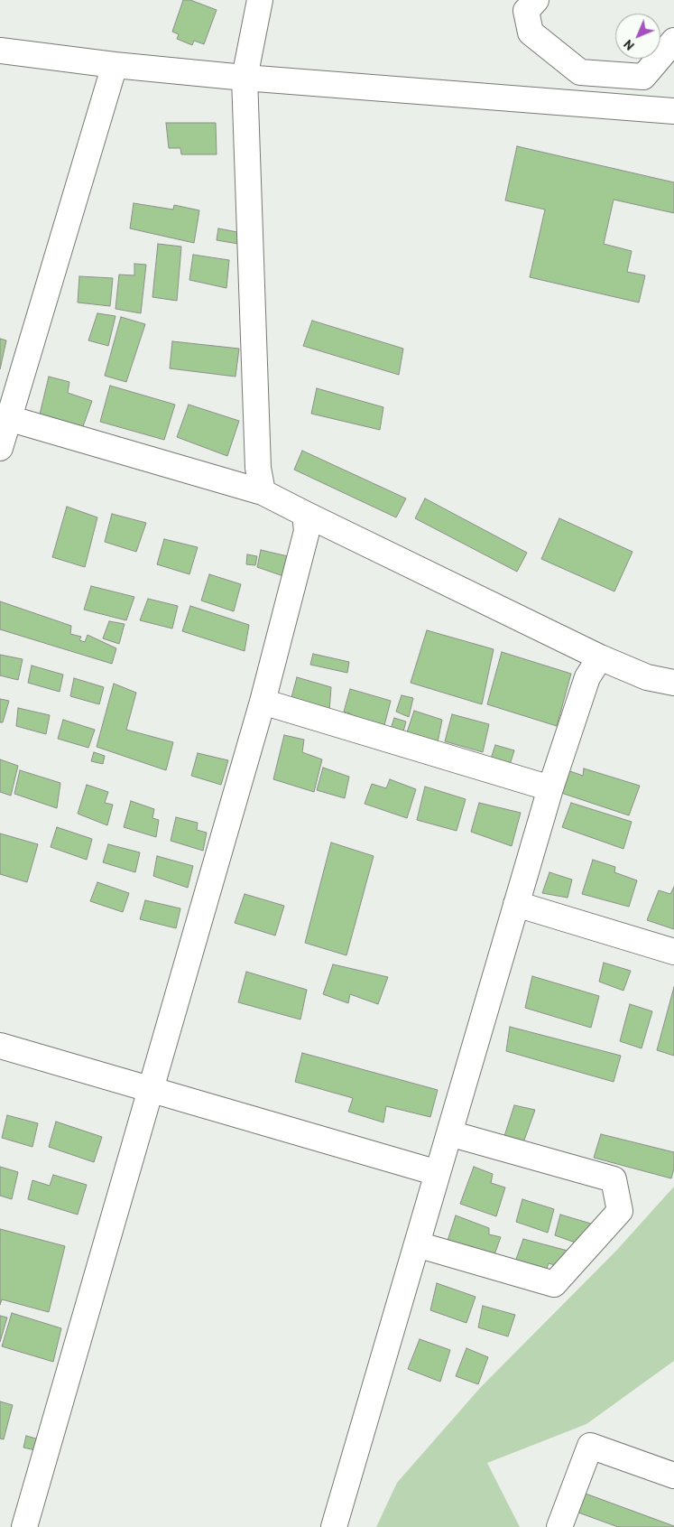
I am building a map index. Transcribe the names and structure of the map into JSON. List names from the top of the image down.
{
  "north": "bottom left"
}
